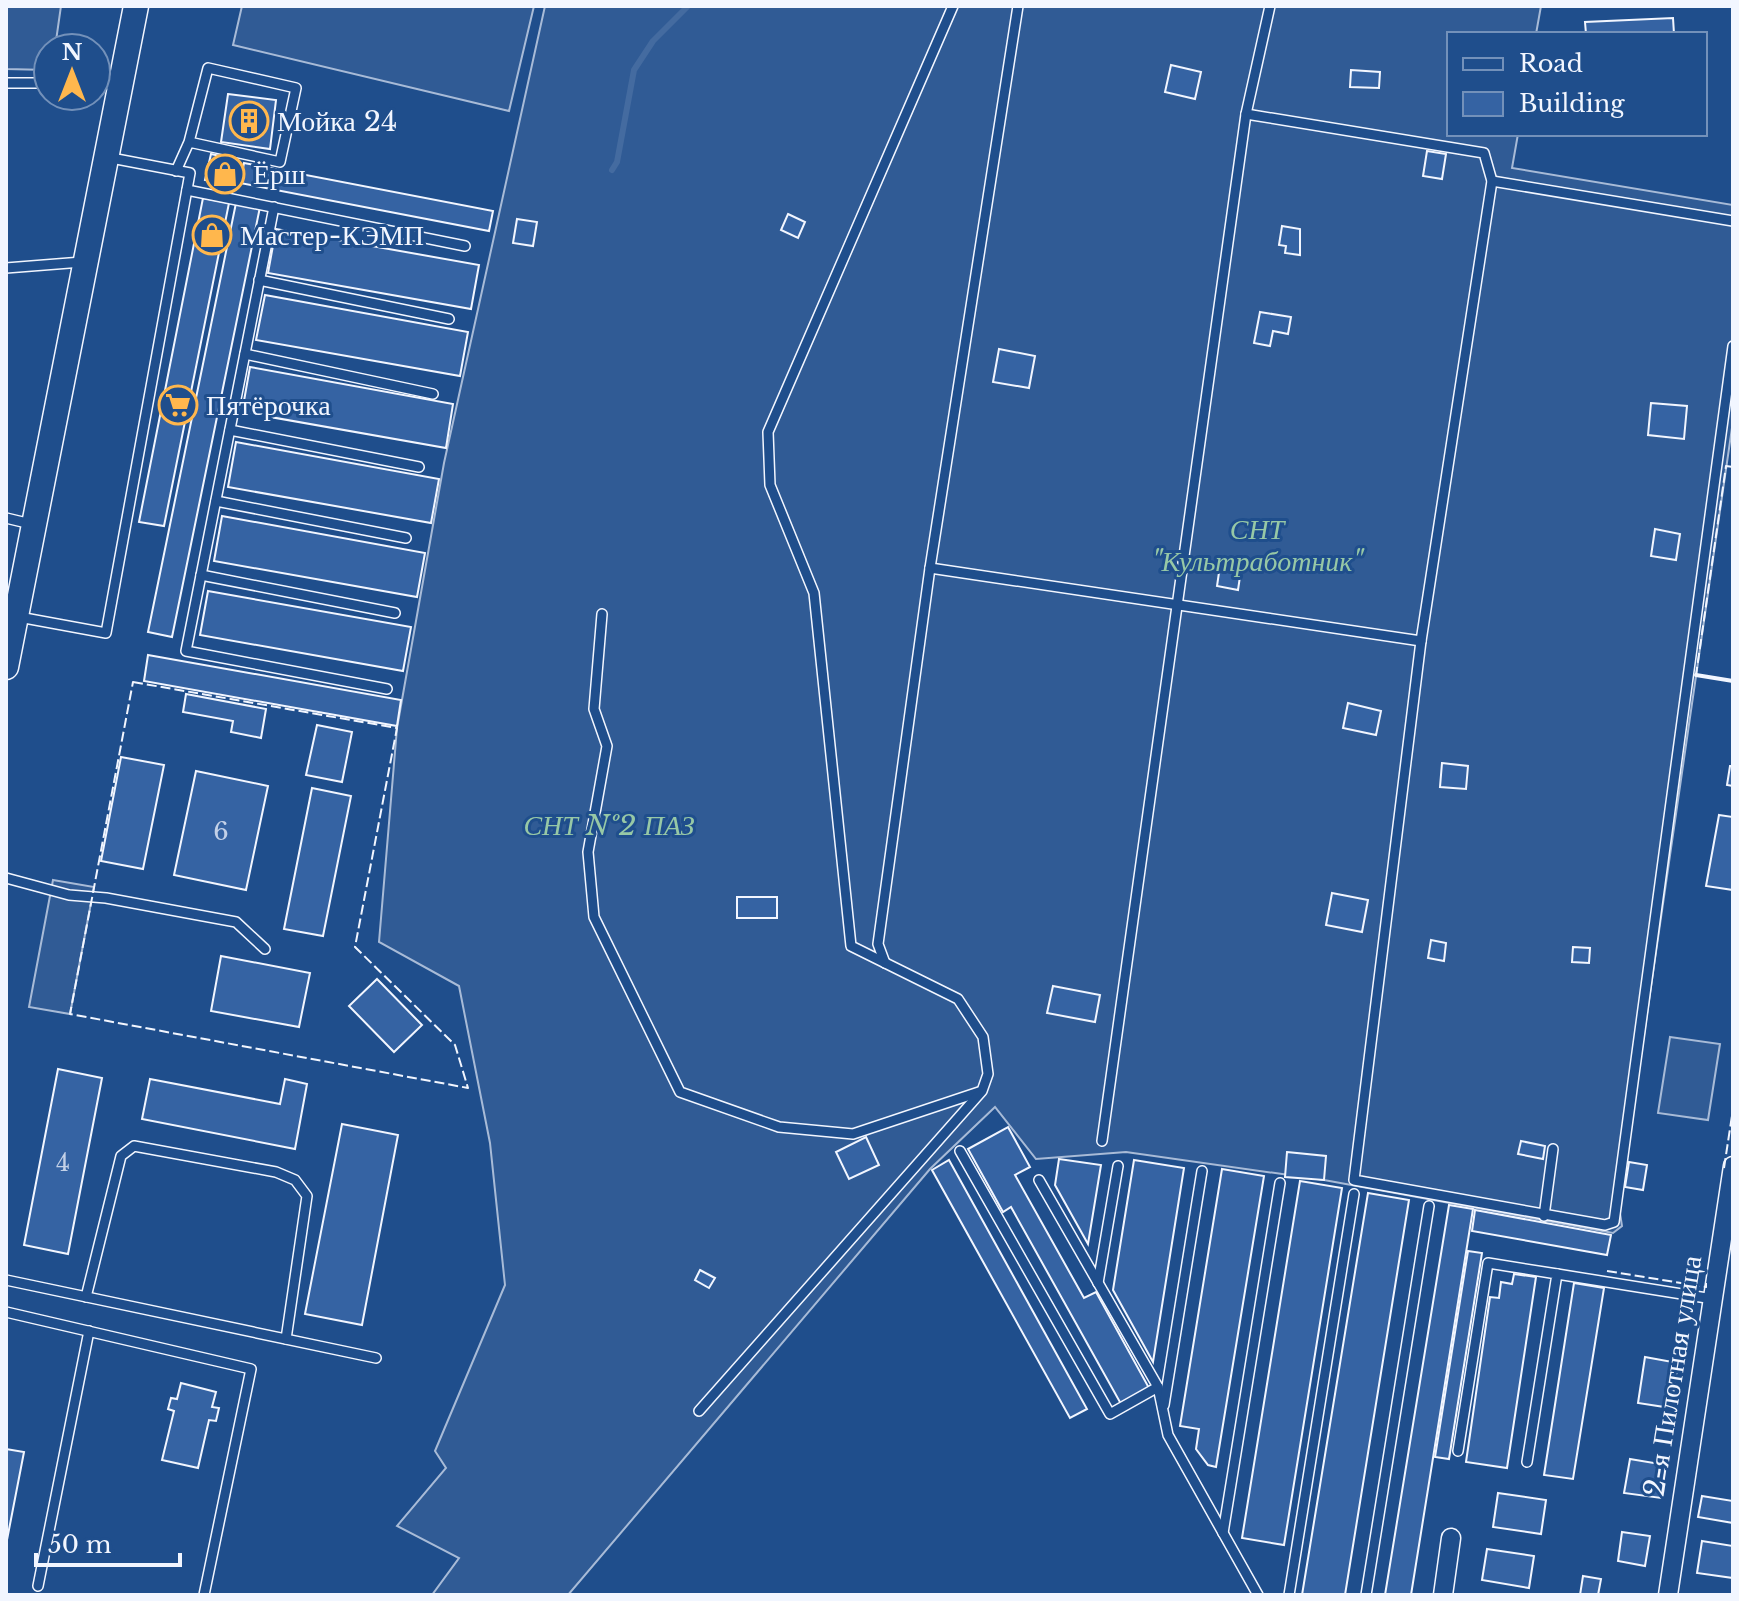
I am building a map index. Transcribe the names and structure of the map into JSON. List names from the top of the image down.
{
  "streets": {
    "street": ["2-я Пилотная улица"]
  },
  "parks": ["СНТ \"Культработник\"", "СНТ №2 ПАЗ"],
  "places": {
    "building": ["Мойка 24"],
    "shop": ["Ёрш", "Мастер-КЭМП"],
    "supermarket": ["Пятёрочка"]
  },
  "house_numbers": ["6", "4"],
  "legend": ["Road", "Building"],
  "scale_bar": "50 m",
  "north": "top"
}
